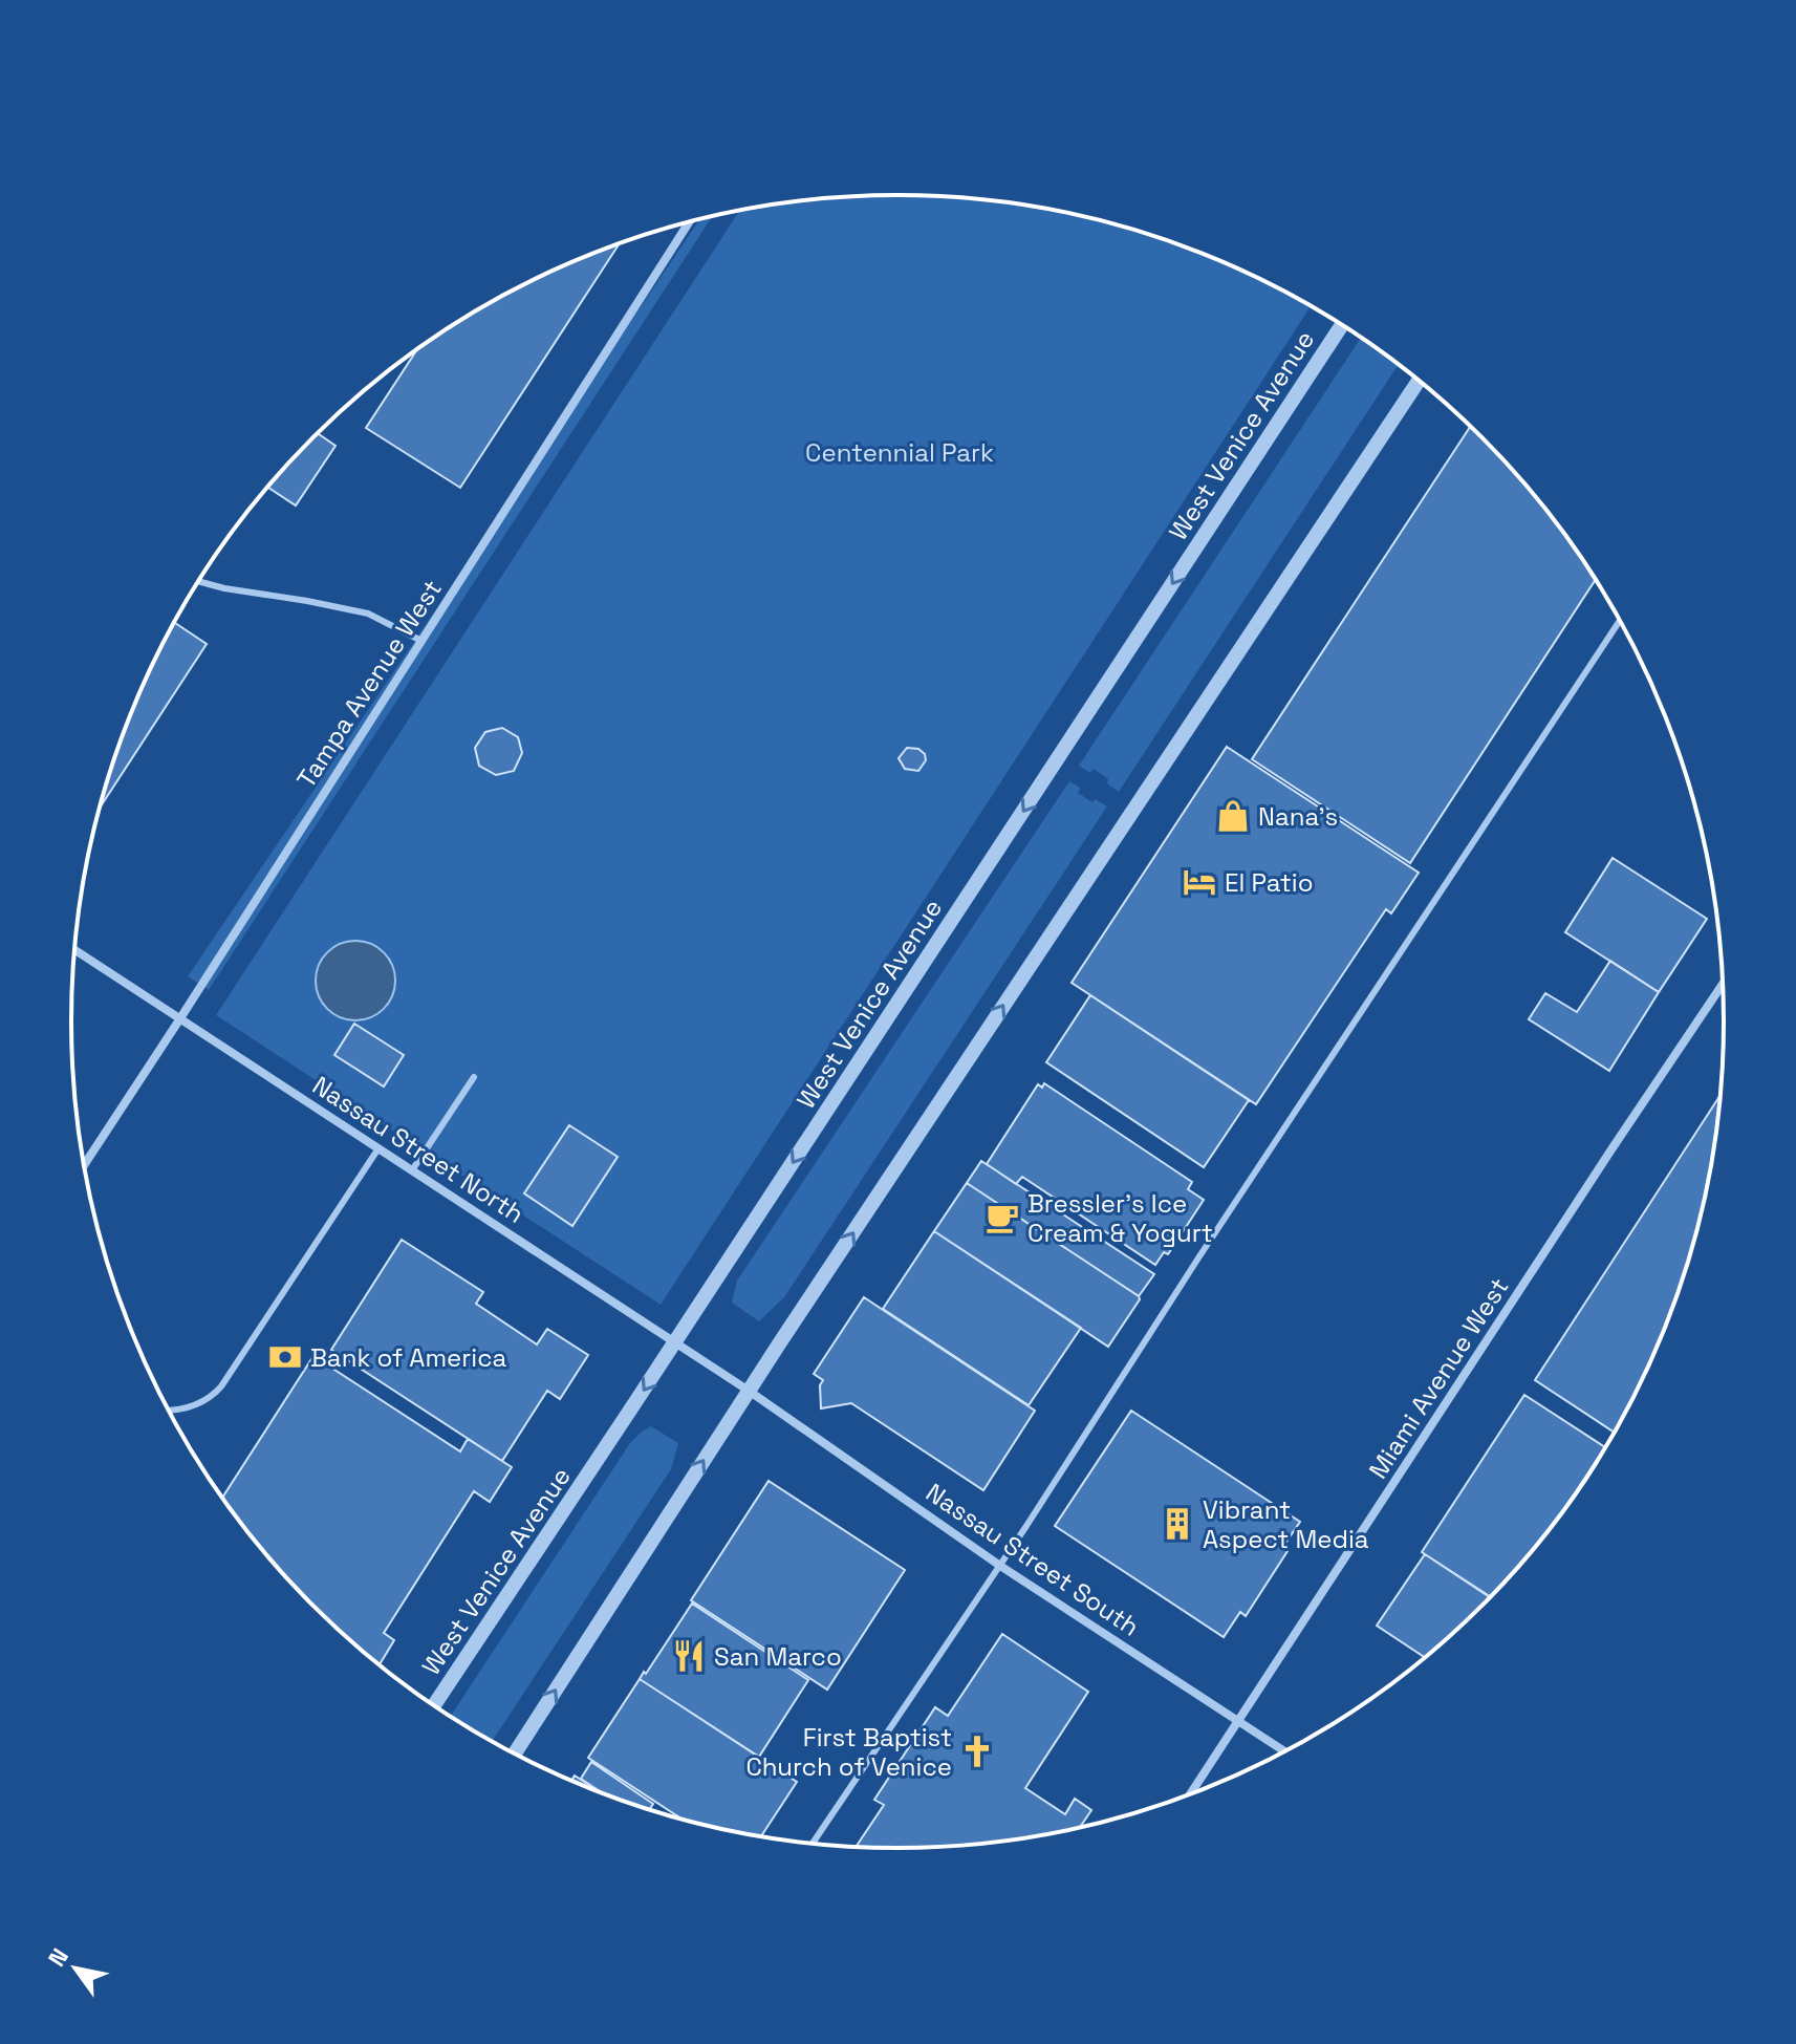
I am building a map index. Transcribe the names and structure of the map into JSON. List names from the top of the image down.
{
  "streets": {
    "street": [
      "West Venice Avenue",
      "Tampa Avenue West",
      "Nassau Street North",
      "Miami Avenue West",
      "Nassau Street South"
    ]
  },
  "crossings": [
    ["West Venice Avenue", "Nassau Street North"],
    ["Tampa Avenue West", "Nassau Street North"],
    ["Nassau Street North", "Nassau Street South"],
    ["Miami Avenue West", "Nassau Street South"]
  ],
  "parks": ["Centennial Park"],
  "places": {
    "shop": ["Nana's"],
    "hotel": ["El Patio"],
    "cafe": ["Bressler's Ice Cream & Yogurt"],
    "bank": ["Bank of America"],
    "building": ["Vibrant Aspect Media"],
    "restaurant": ["San Marco"],
    "church": ["First Baptist Church of Venice"]
  },
  "north": "top left"
}
